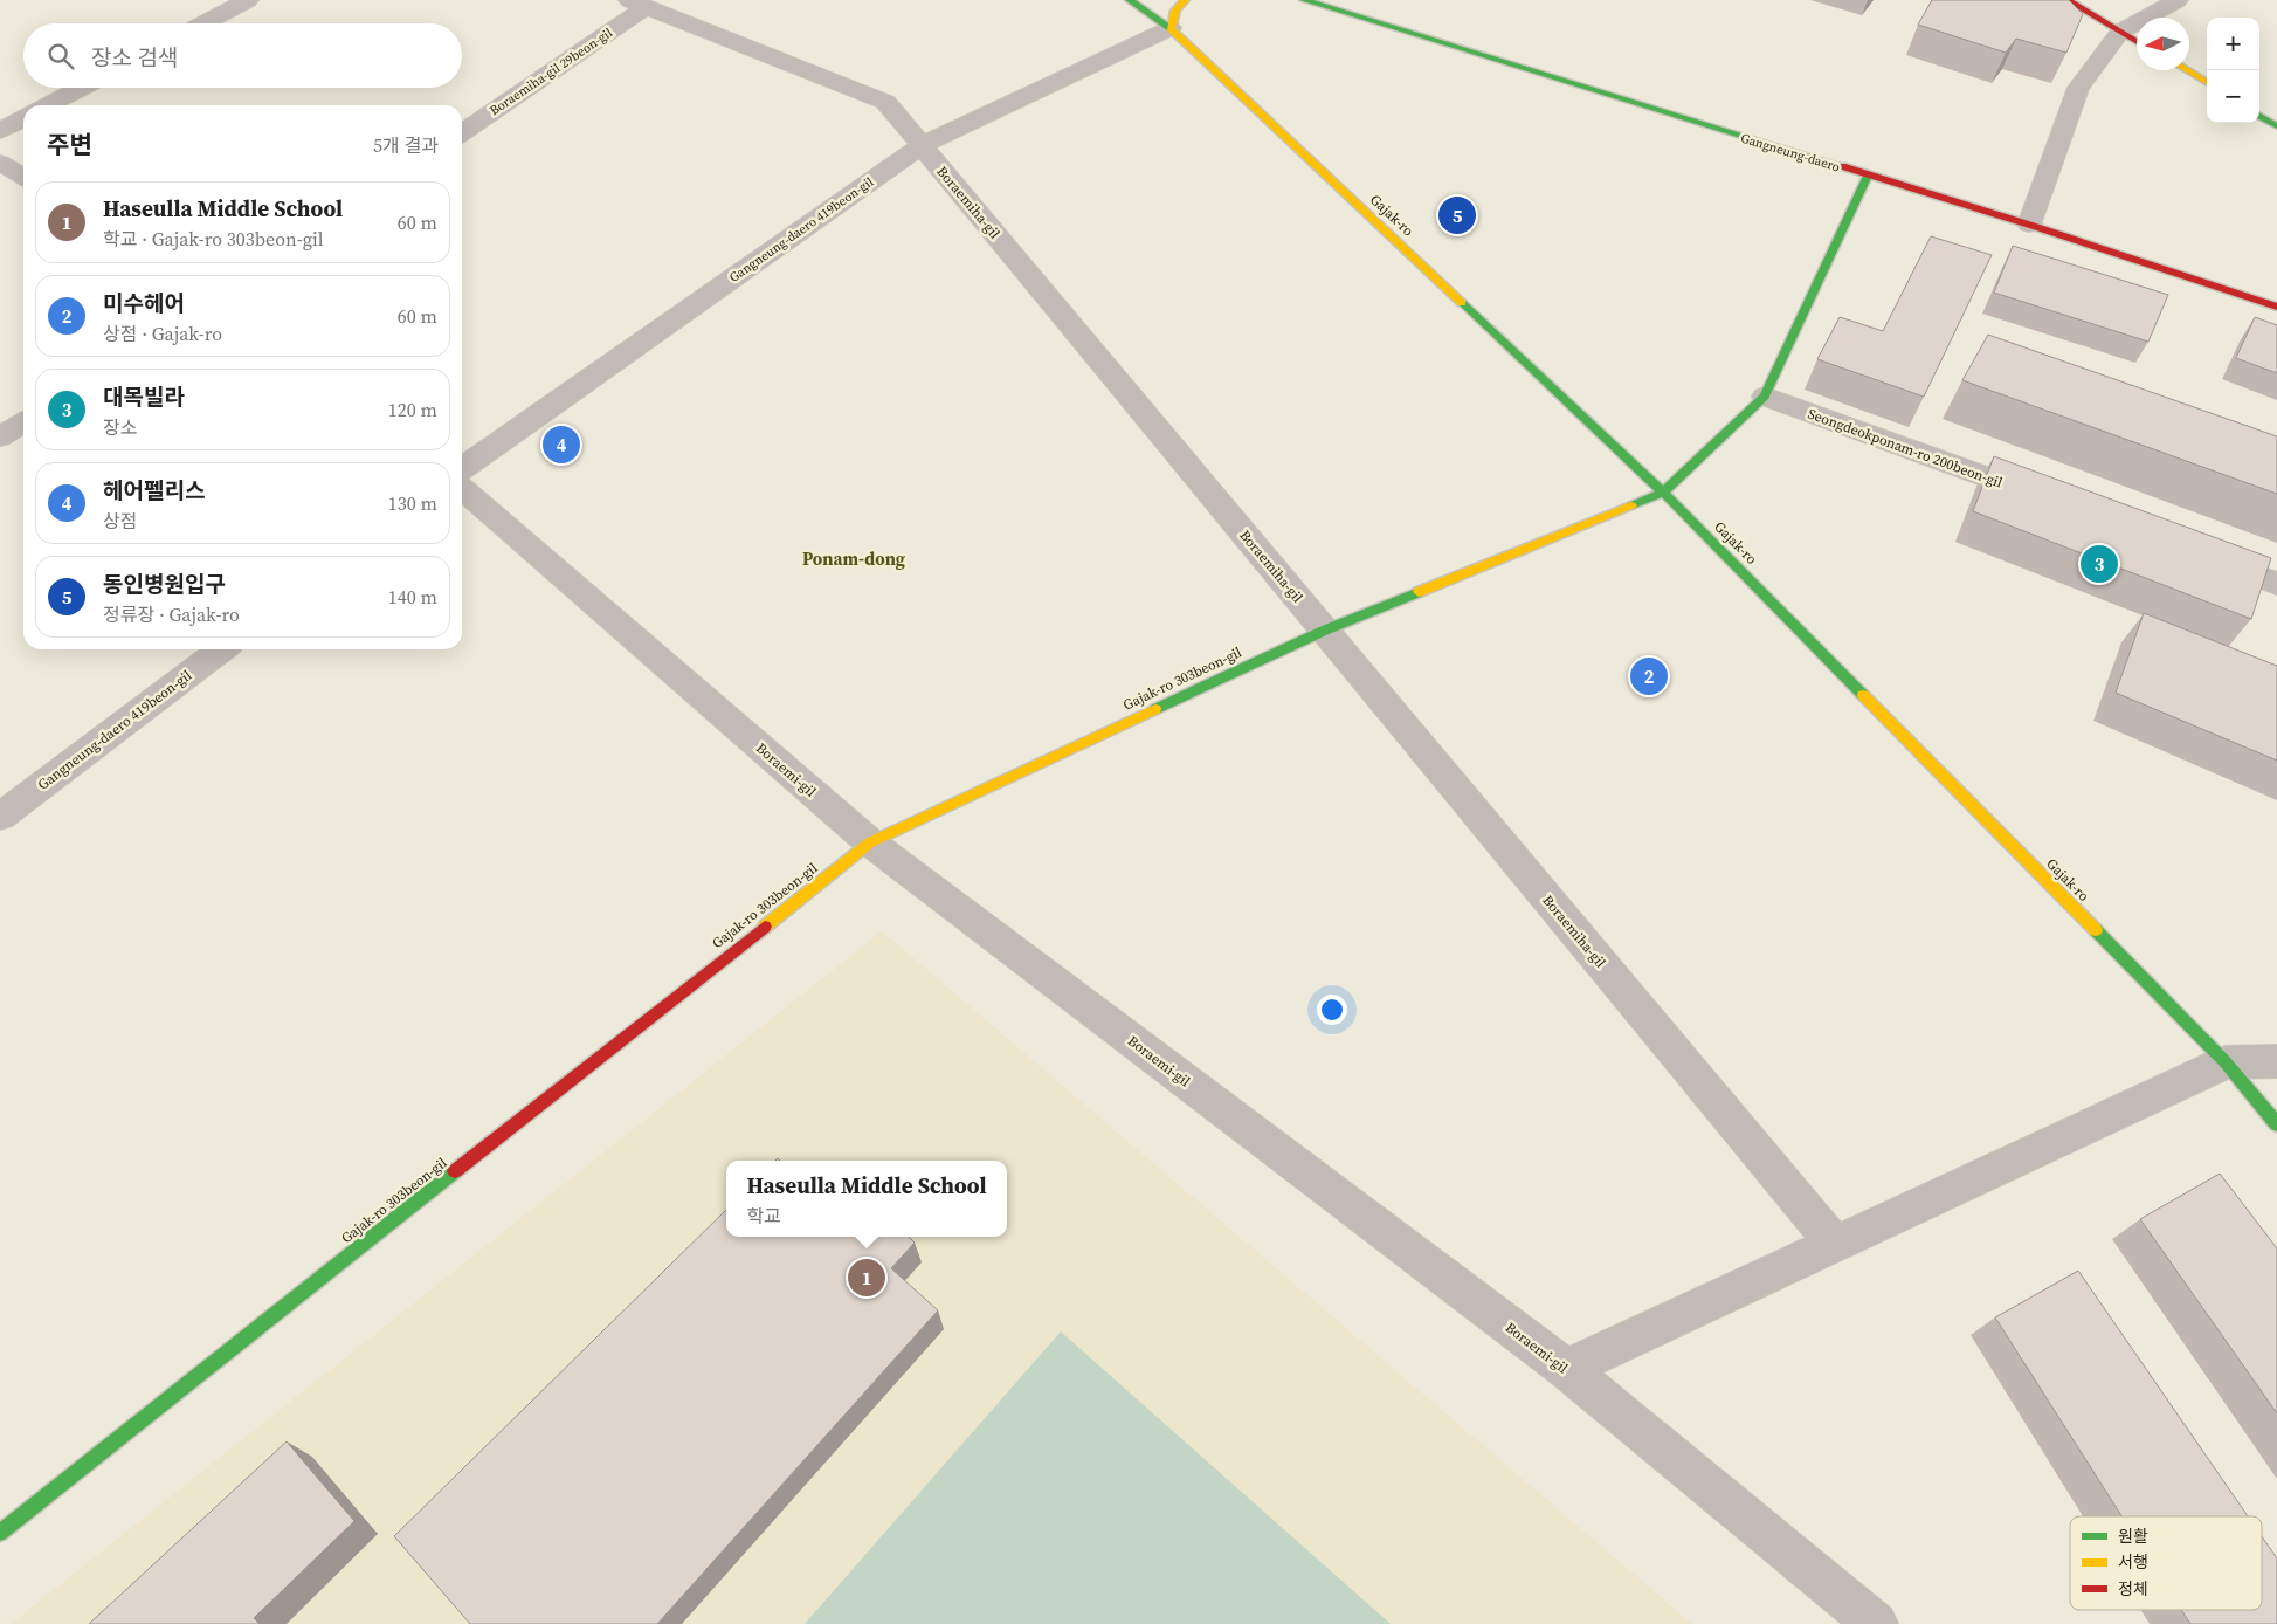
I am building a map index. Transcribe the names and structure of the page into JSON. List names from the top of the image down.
{
  "streets": {
    "street": [
      "Boraemiha-gil 29beon-gil",
      "Gangneung-daero",
      "Boraemiha-gil",
      "Gajak-ro",
      "Gangneung-daero 419beon-gil",
      "Seongdeokponam-ro 200beon-gil",
      "Gajak-ro 303beon-gil",
      "Boraemi-gil"
    ]
  },
  "crossings": [
    ["Boraemiha-gil 29beon-gil", "Boraemiha-gil"],
    ["Boraemiha-gil", "Gangneung-daero 419beon-gil"],
    ["Boraemiha-gil", "Gajak-ro 303beon-gil"],
    ["Gajak-ro", "Gangneung-daero 419beon-gil"],
    ["Gajak-ro", "Gajak-ro 303beon-gil"],
    ["Gajak-ro 303beon-gil", "Boraemi-gil"]
  ],
  "districts": ["Ponam-dong"],
  "legend": ["원활", "서행", "정체"],
  "north": "left",
  "page": {
    "map_buttons": ["+", "−"],
    "search": "장소 검색",
    "heading": ["주변", "5개 결과"],
    "list": [
      {
        "mark": "1",
        "name": "Haseulla Middle School",
        "note": "학교 · Gajak-ro 303beon-gil",
        "value": "60 m"
      },
      {
        "mark": "2",
        "name": "미수헤어",
        "note": "상점 · Gajak-ro",
        "value": "60 m"
      },
      {
        "mark": "3",
        "name": "대목빌라",
        "note": "장소",
        "value": "120 m"
      },
      {
        "mark": "4",
        "name": "헤어펠리스",
        "note": "상점",
        "value": "130 m"
      },
      {
        "mark": "5",
        "name": "동인병원입구",
        "note": "정류장 · Gajak-ro",
        "value": "140 m"
      }
    ],
    "pins": [
      "5",
      "4",
      "3",
      "2",
      "1"
    ],
    "popup": ["Haseulla Middle School", "학교"]
  }
}
